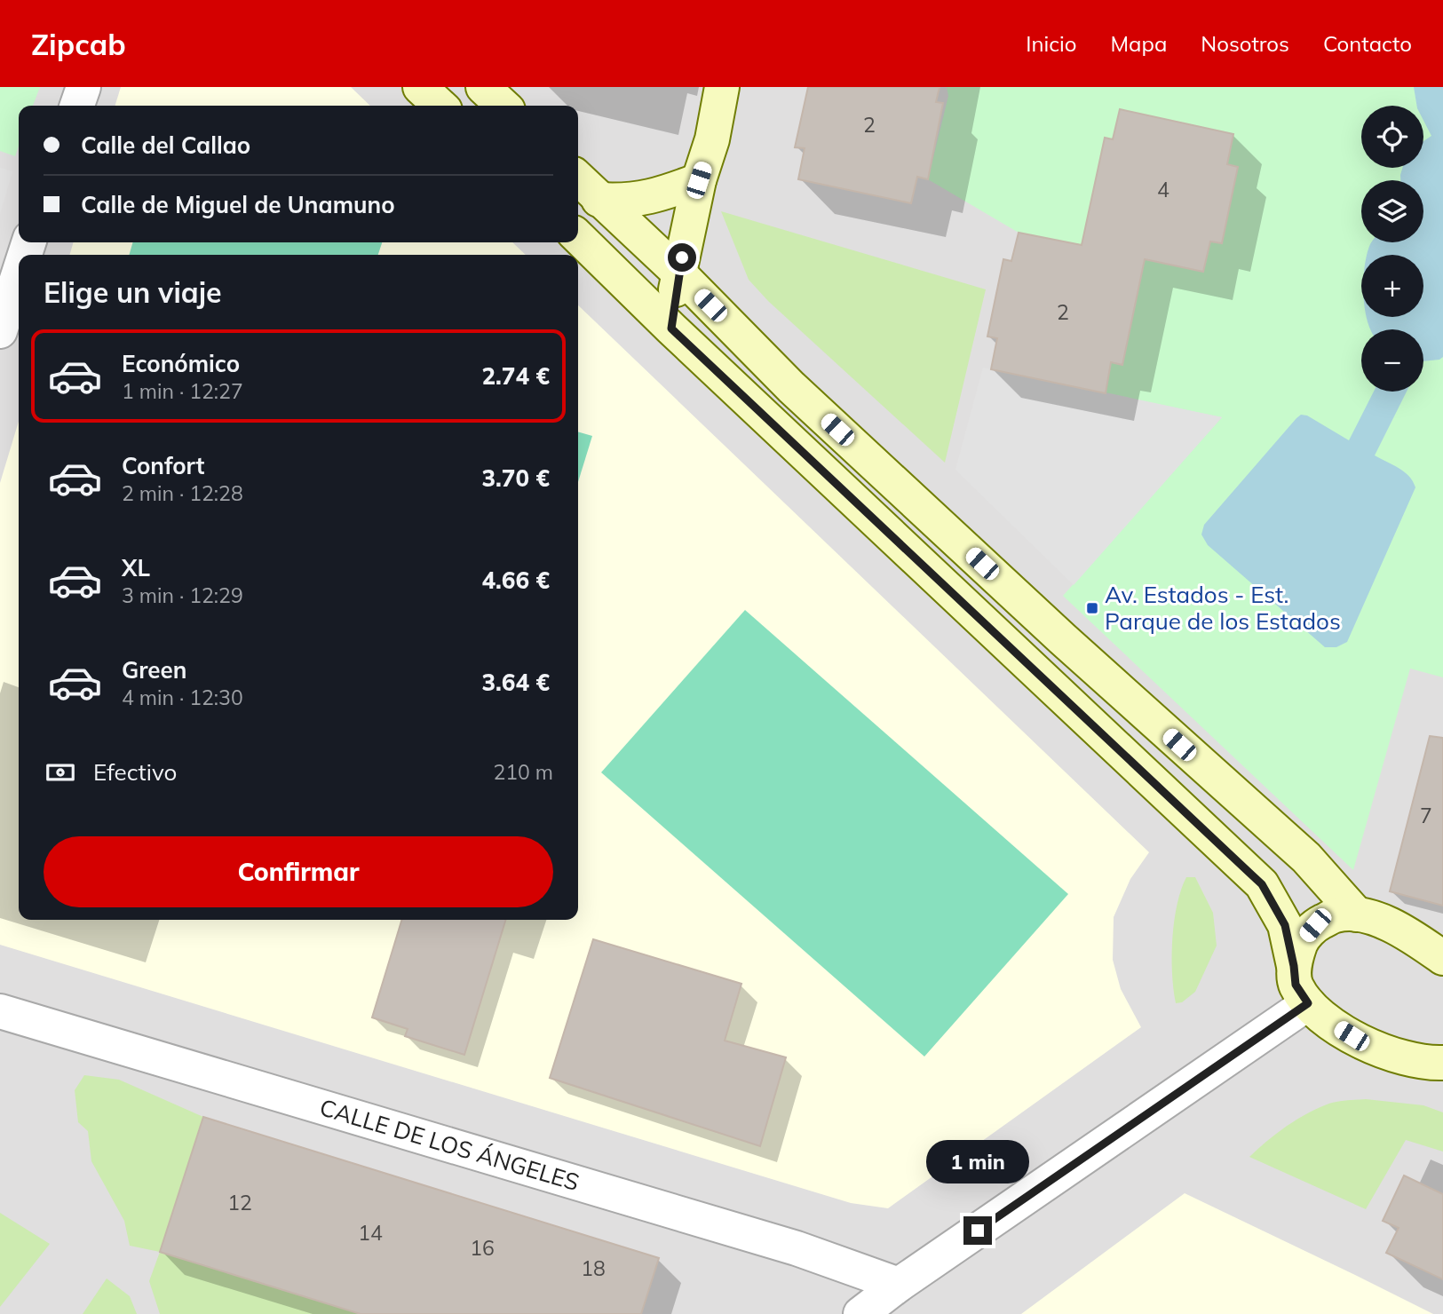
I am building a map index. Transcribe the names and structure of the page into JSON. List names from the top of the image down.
{
  "streets": {
    "street": ["CALLE DE LOS ÁNGELES"]
  },
  "places": {
    "transit": ["Av. Estados - Est. Parque de los Estados"]
  },
  "house_numbers": [
    "2",
    "4",
    "2",
    "7",
    "12",
    "14",
    "16",
    "18"
  ],
  "page": {
    "header": "Zipcab",
    "nav": [
      "Inicio",
      "Mapa",
      "Nosotros",
      "Contacto"
    ],
    "map_buttons": ["+", "−"],
    "banner": ["Calle del Callao", "Calle de Miguel de Unamuno"],
    "heading": "Elige un viaje",
    "list": [
      {
        "name": "Económico",
        "note": "1 min · 12:27",
        "value": "2.74 €"
      },
      {
        "name": "Confort",
        "note": "2 min · 12:28",
        "value": "3.70 €"
      },
      {
        "name": "XL",
        "note": "3 min · 12:29",
        "value": "4.66 €"
      },
      {
        "name": "Green",
        "note": "4 min · 12:30",
        "value": "3.64 €"
      }
    ],
    "pay": ["Efectivo", "210 m"],
    "buttons": "Confirmar",
    "bubble": "1 min"
  }
}
